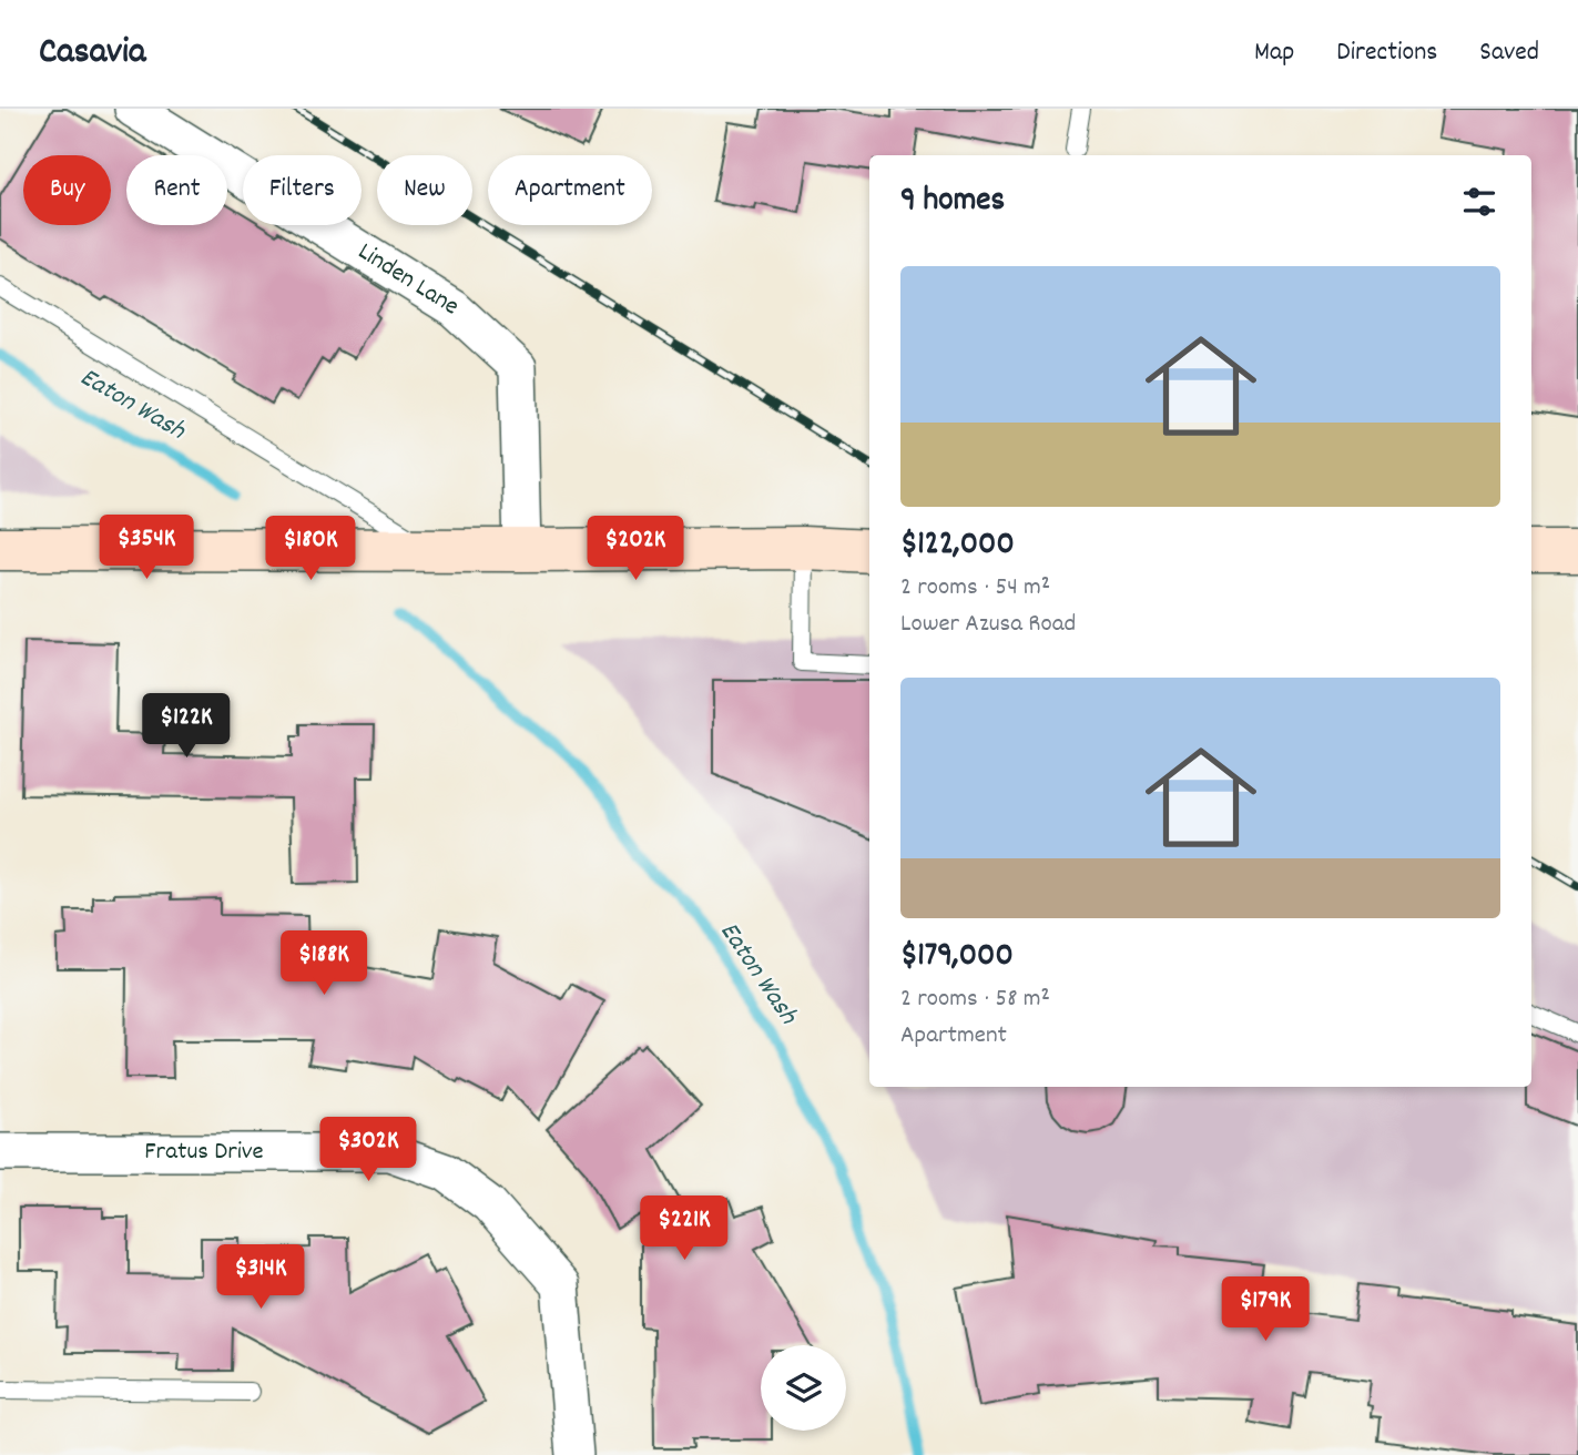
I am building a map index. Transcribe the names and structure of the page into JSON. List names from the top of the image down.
{
  "streets": {
    "street": ["Linden Lane", "Fratus Drive"]
  },
  "water": ["Eaton Wash"],
  "page": {
    "header": "Casavia",
    "nav": ["Map", "Directions", "Saved"],
    "chip": [
      "Buy",
      "Rent",
      "Filters",
      "New",
      "Apartment"
    ],
    "heading": "9 homes",
    "list": [
      {
        "name": "$122,000",
        "note": "2 rooms · 54 m² · Lower Azusa Road"
      },
      {
        "name": "$179,000",
        "note": "2 rooms · 58 m² · Apartment"
      }
    ],
    "price": [
      "$354K",
      "$180K",
      "$202K",
      "$122K",
      "$188K",
      "$302K",
      "$221K",
      "$314K",
      "$179K"
    ]
  }
}
